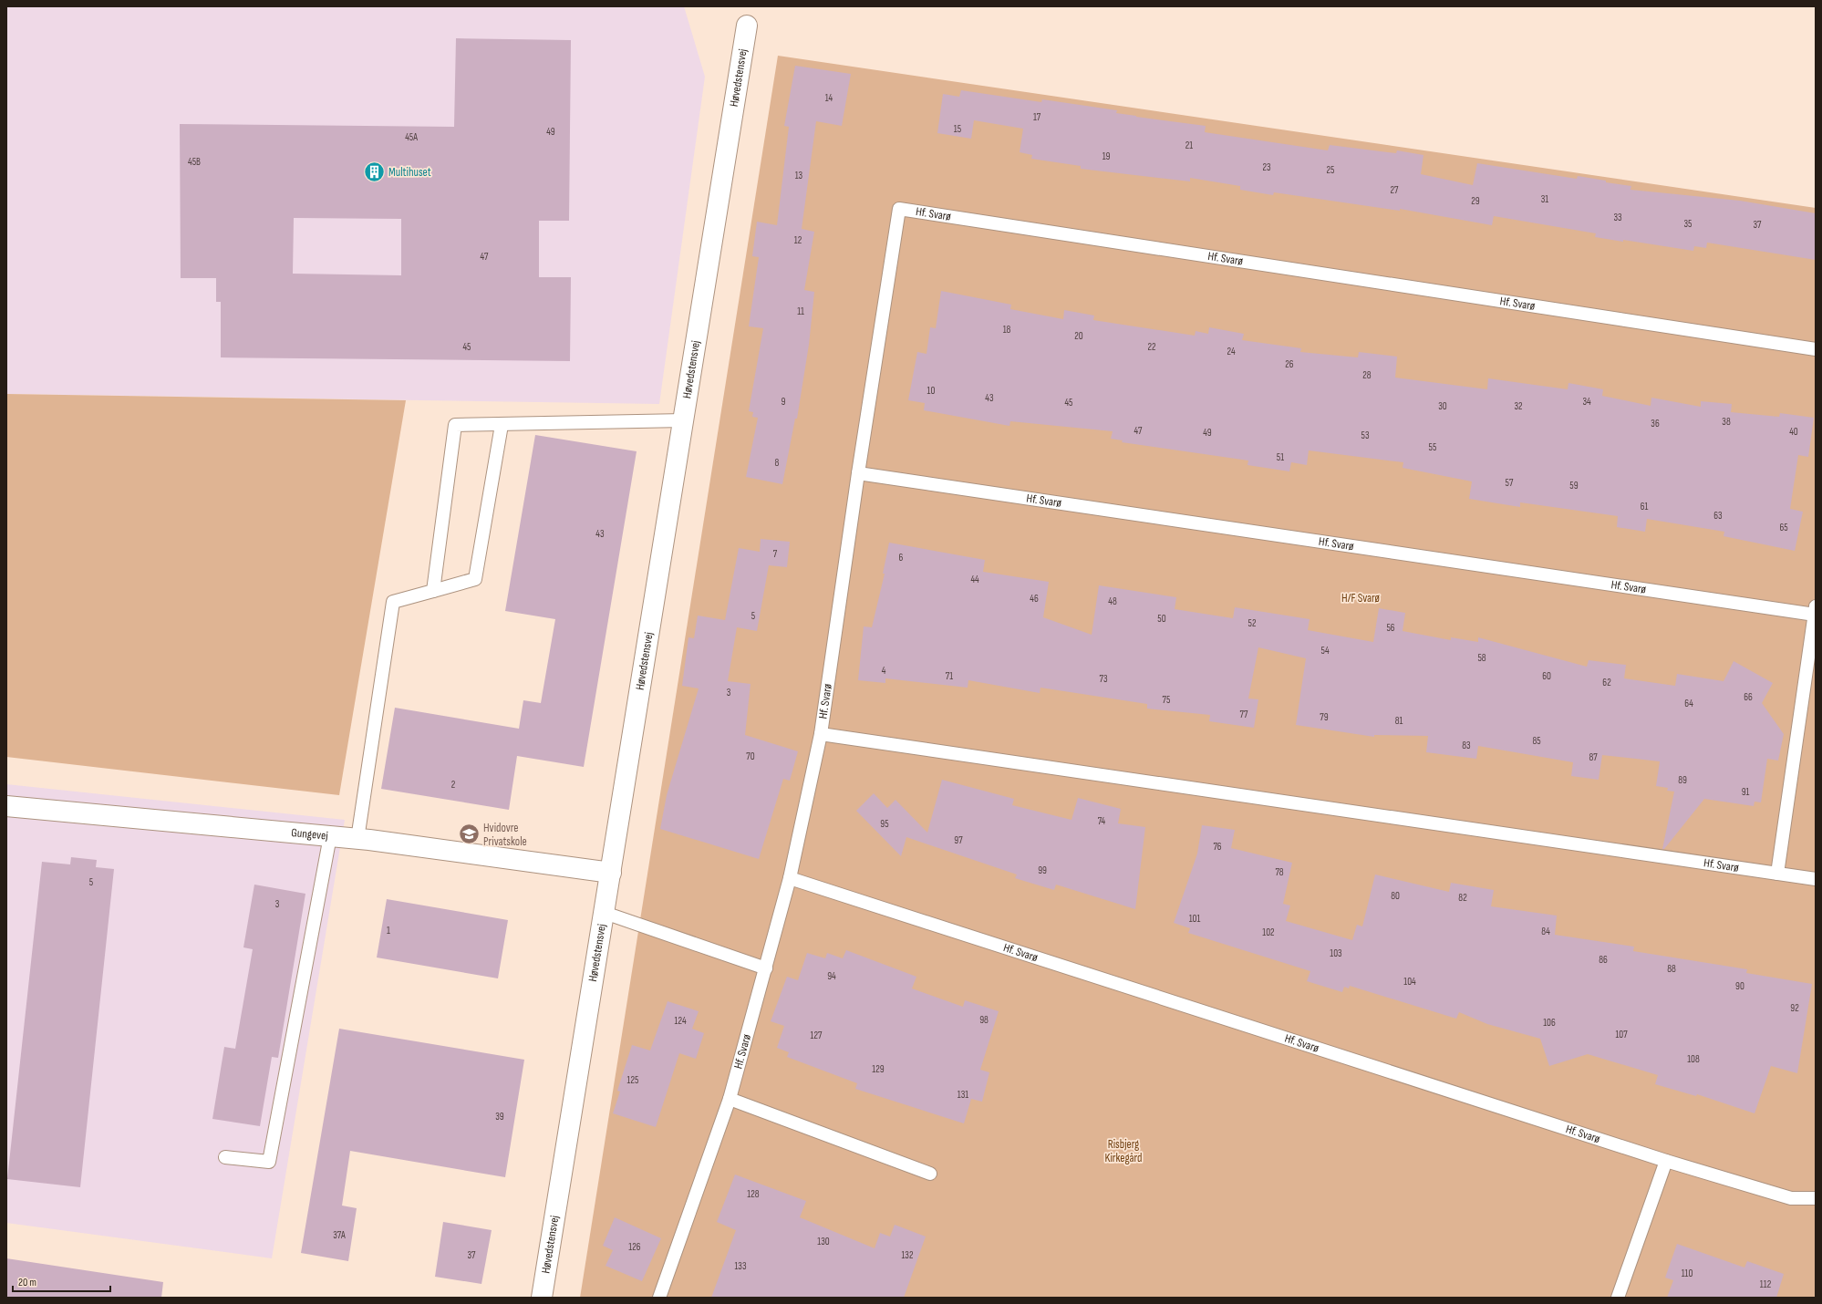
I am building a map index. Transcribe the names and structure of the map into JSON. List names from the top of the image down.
{
  "streets": {
    "street": ["Høvedstensvej", "Gungevej"],
    "lane": ["Hf. Svarø"]
  },
  "crossings": [
    ["Høvedstensvej", "Gungevej"]
  ],
  "parks": ["H/F Svarø", "Risbjerg Kirkegård"],
  "places": {
    "building": ["Multihuset"],
    "school or university": ["Hvidovre Privatskole"]
  },
  "house_numbers": [
    "14",
    "17",
    "15",
    "49",
    "45A",
    "21",
    "19",
    "45B",
    "23",
    "25",
    "13",
    "27",
    "31",
    "29",
    "33",
    "35",
    "37",
    "12",
    "47",
    "11",
    "18",
    "20",
    "45",
    "22",
    "24",
    "26",
    "28",
    "10",
    "43",
    "9",
    "34",
    "45",
    "30",
    "32",
    "38",
    "36",
    "47",
    "40",
    "49",
    "53",
    "55",
    "51",
    "8",
    "57",
    "59",
    "61",
    "63",
    "65",
    "43",
    "7",
    "6",
    "44",
    "46",
    "48",
    "5",
    "50",
    "52",
    "56",
    "54",
    "58",
    "4",
    "71",
    "60",
    "73",
    "62",
    "3",
    "66",
    "75",
    "64",
    "77",
    "79",
    "81",
    "85",
    "83",
    "70",
    "87",
    "89",
    "2",
    "91",
    "74",
    "95",
    "97",
    "76",
    "99",
    "78",
    "5",
    "80",
    "82",
    "3",
    "101",
    "1",
    "84",
    "102",
    "103",
    "86",
    "88",
    "94",
    "104",
    "90",
    "92",
    "98",
    "124",
    "106",
    "107",
    "127",
    "108",
    "129",
    "125",
    "131",
    "39",
    "128",
    "37A",
    "130",
    "126",
    "37",
    "132",
    "133",
    "110",
    "112"
  ],
  "scale_bar": "20 m"
}
